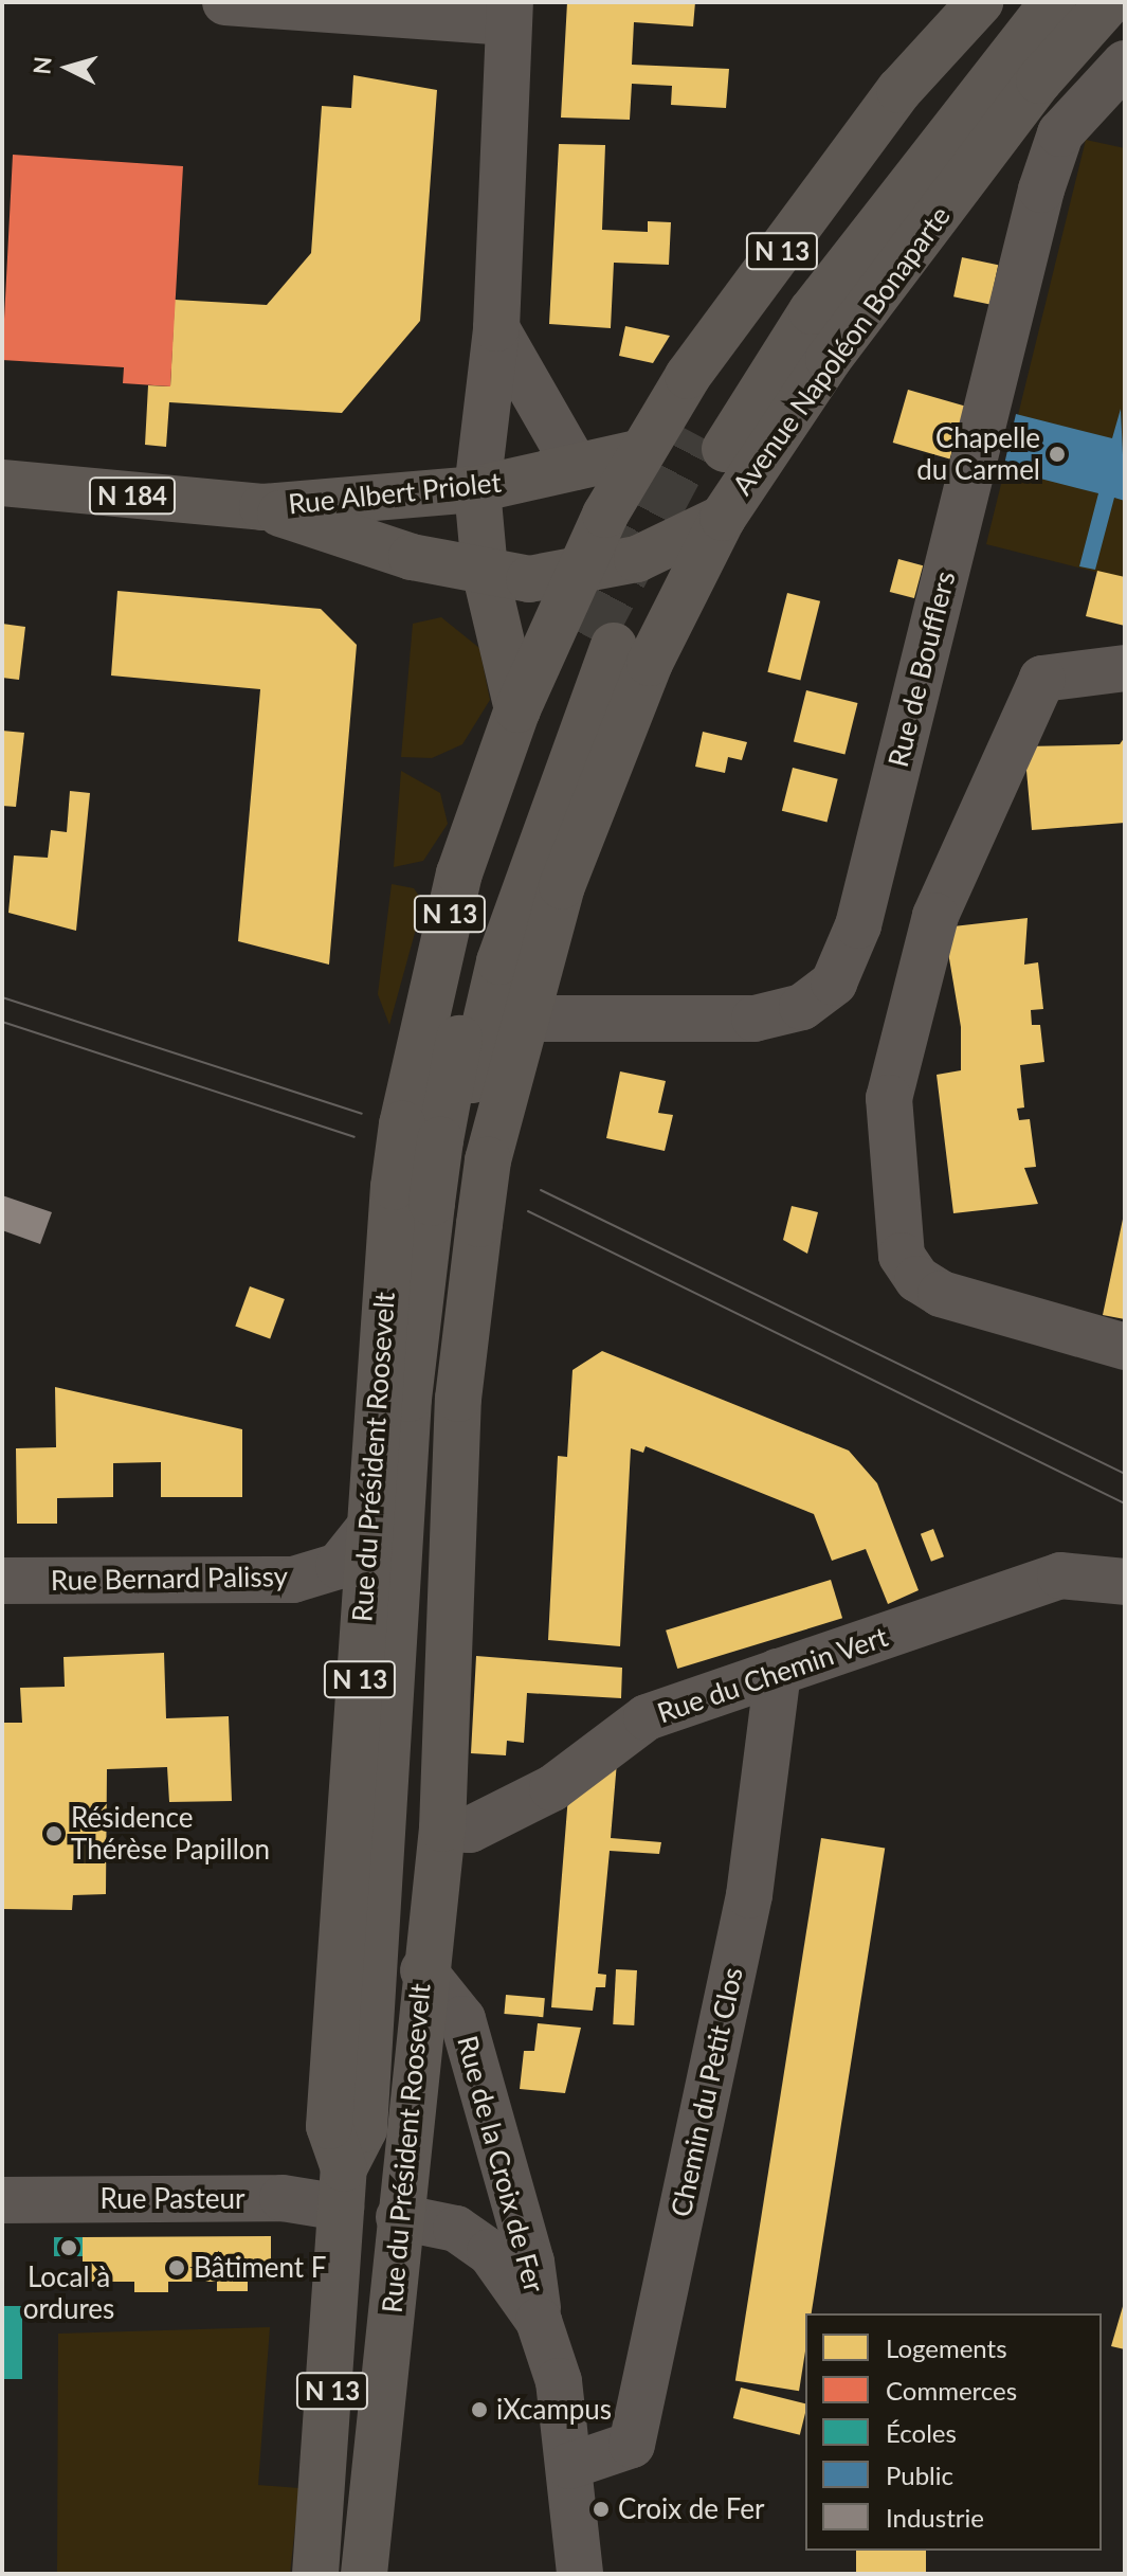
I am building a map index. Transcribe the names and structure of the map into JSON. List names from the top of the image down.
{
  "streets": {
    "main road": [
      "N 13",
      "Avenue Napoléon Bonaparte",
      "Rue Albert Priolet",
      "N 184",
      "Rue du Président Roosevelt"
    ],
    "street": [
      "Rue de Boufflers",
      "Rue Bernard Palissy",
      "Rue du Chemin Vert",
      "Chemin du Petit Clos",
      "Rue de la Croix de Fer",
      "Rue Pasteur"
    ]
  },
  "crossings": [
    ["N 13", "Rue Albert Priolet"],
    ["N 13", "Rue du Président Roosevelt"],
    ["Avenue Napoléon Bonaparte", "Rue Albert Priolet"],
    ["Avenue Napoléon Bonaparte", "Rue de Boufflers"],
    ["Rue du Président Roosevelt", "Rue Bernard Palissy"],
    ["Rue du Président Roosevelt", "Rue du Chemin Vert"],
    ["Rue du Président Roosevelt", "Rue de la Croix de Fer"],
    ["Rue du Président Roosevelt", "Rue Pasteur"],
    ["Rue du Chemin Vert", "Chemin du Petit Clos"],
    ["Chemin du Petit Clos", "Rue de la Croix de Fer"]
  ],
  "places": [
    "Chapelle du Carmel",
    "Résidence Thérèse Papillon",
    "Local à ordures",
    "Bâtiment F",
    "iXcampus",
    "Croix de Fer"
  ],
  "legend": [
    "Logements",
    "Commerces",
    "Écoles",
    "Public",
    "Industrie"
  ],
  "north": "left"
}
